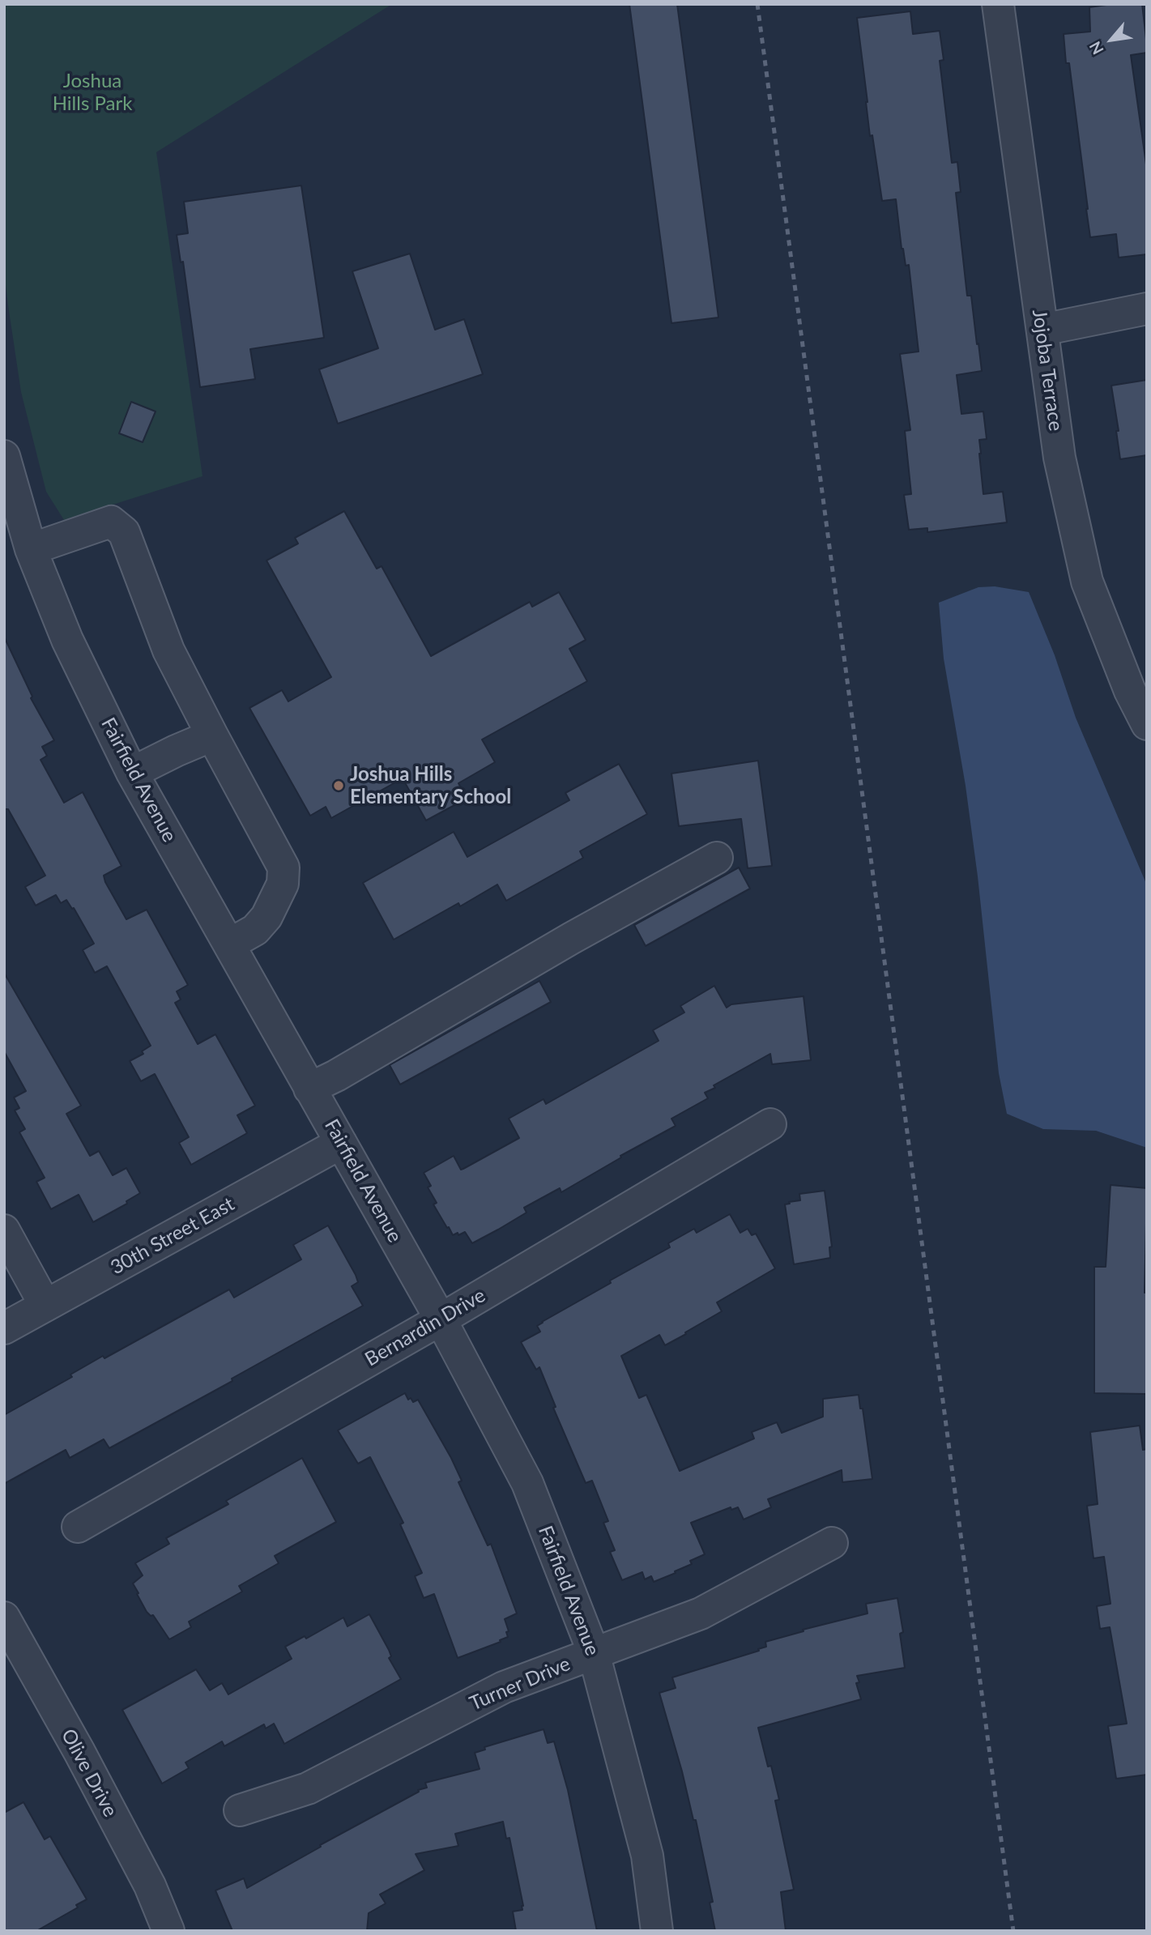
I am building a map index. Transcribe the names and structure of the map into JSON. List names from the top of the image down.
{
  "streets": {
    "street": [
      "Jojoba Terrace",
      "Fairfield Avenue",
      "30th Street East",
      "Bernardin Drive",
      "Turner Drive",
      "Olive Drive"
    ]
  },
  "crossings": [
    ["Fairfield Avenue", "30th Street East"],
    ["Fairfield Avenue", "Bernardin Drive"],
    ["Fairfield Avenue", "Turner Drive"]
  ],
  "parks": ["Joshua Hills Park"],
  "places": ["Joshua Hills Elementary School"],
  "north": "bottom left"
}
